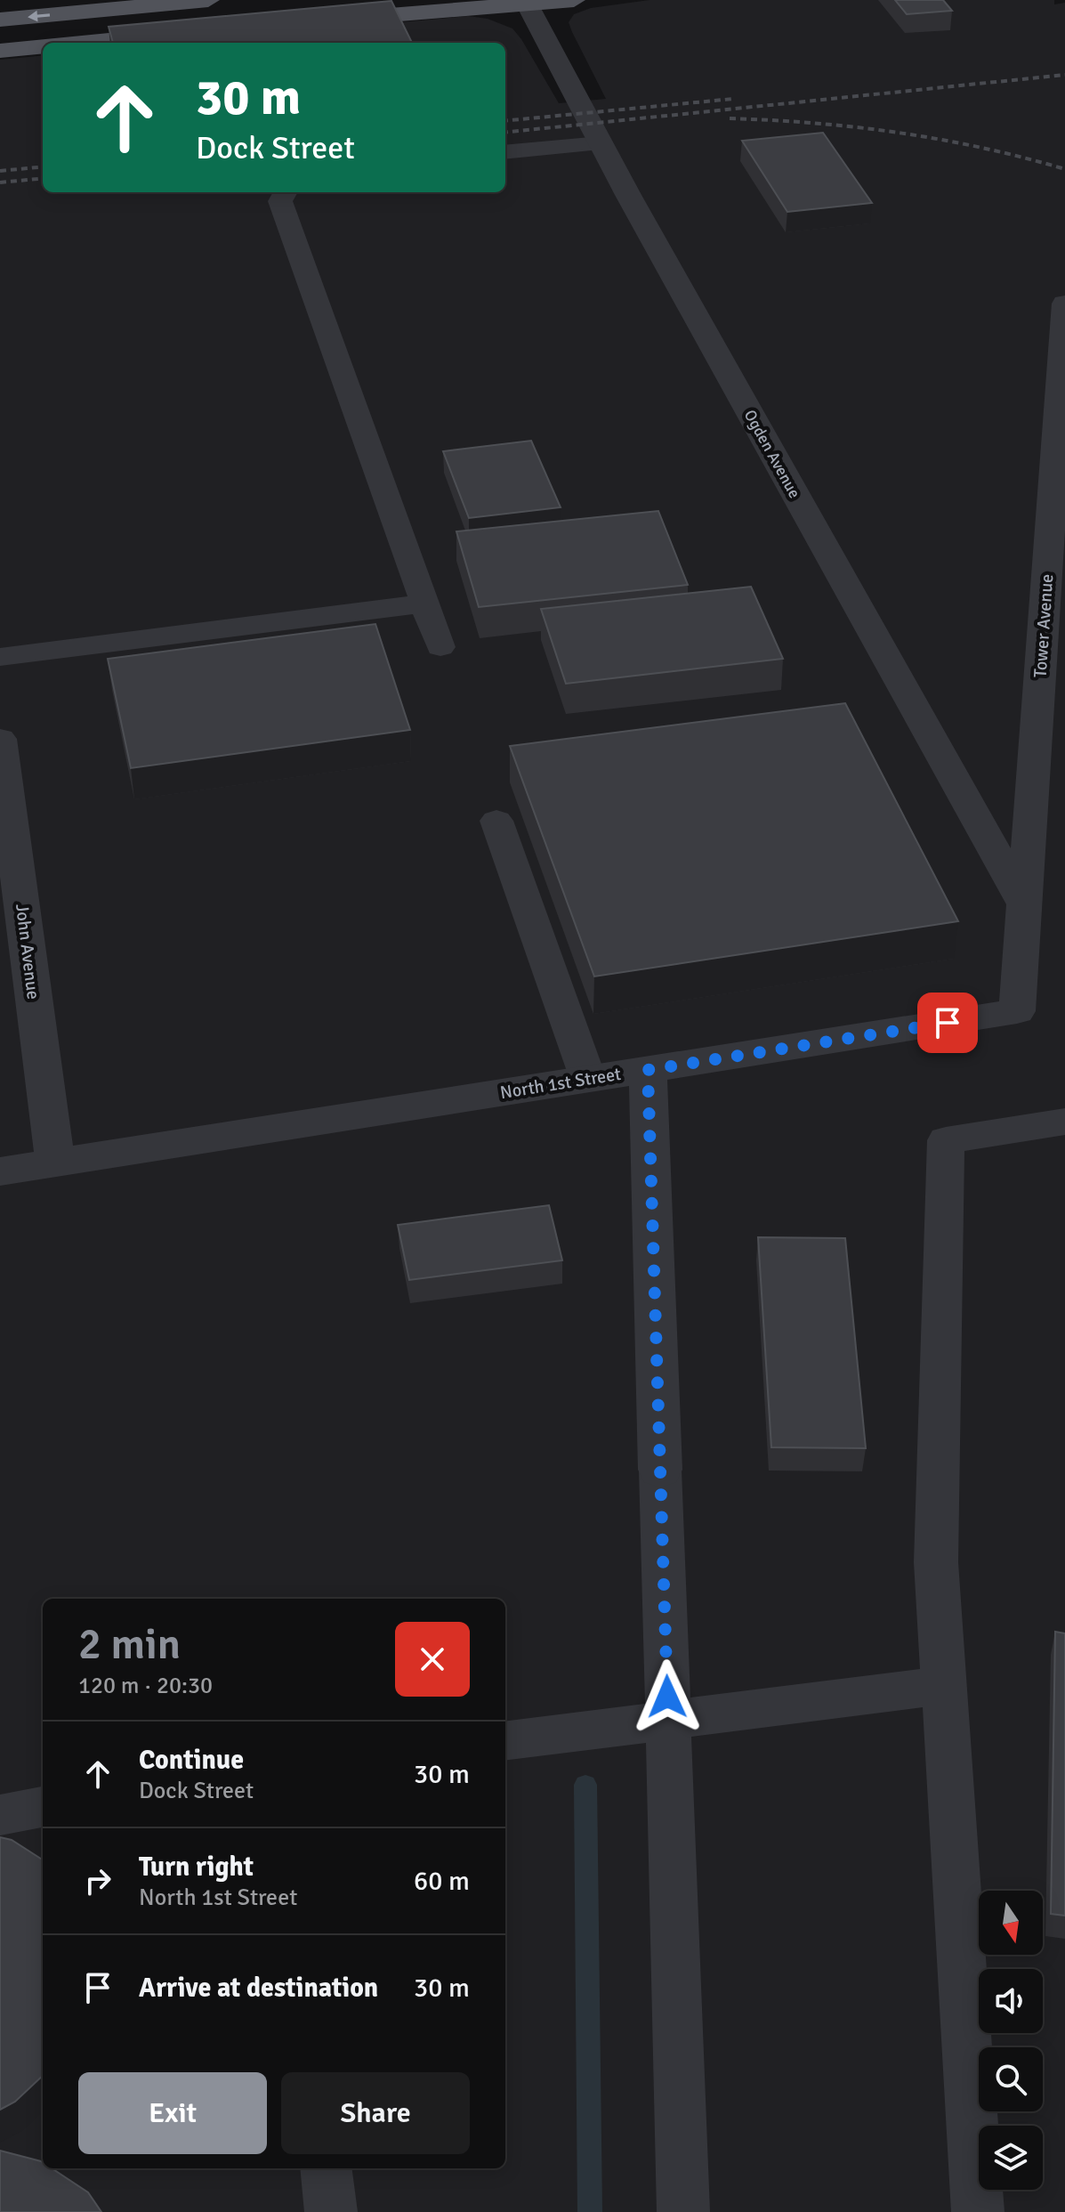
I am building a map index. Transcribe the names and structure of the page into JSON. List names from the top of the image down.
{
  "streets": {
    "street": [
      "Ogden Avenue",
      "Tower Avenue",
      "John Avenue",
      "North 1st Street"
    ]
  },
  "crossings": [
    ["Ogden Avenue", "Tower Avenue"],
    ["Ogden Avenue", "North 1st Street"],
    ["Tower Avenue", "North 1st Street"],
    ["John Avenue", "North 1st Street"]
  ],
  "north": "bottom",
  "page": {
    "turn": ["30 m", "Dock Street"],
    "heading": ["2 min", "120 m · 20:30"],
    "list": [
      {
        "name": "Continue",
        "note": "Dock Street",
        "value": "30 m"
      },
      {
        "name": "Turn right",
        "note": "North 1st Street",
        "value": "60 m"
      },
      {
        "name": "Arrive at destination",
        "value": "30 m"
      }
    ],
    "buttons": ["Exit", "Share"]
  }
}
